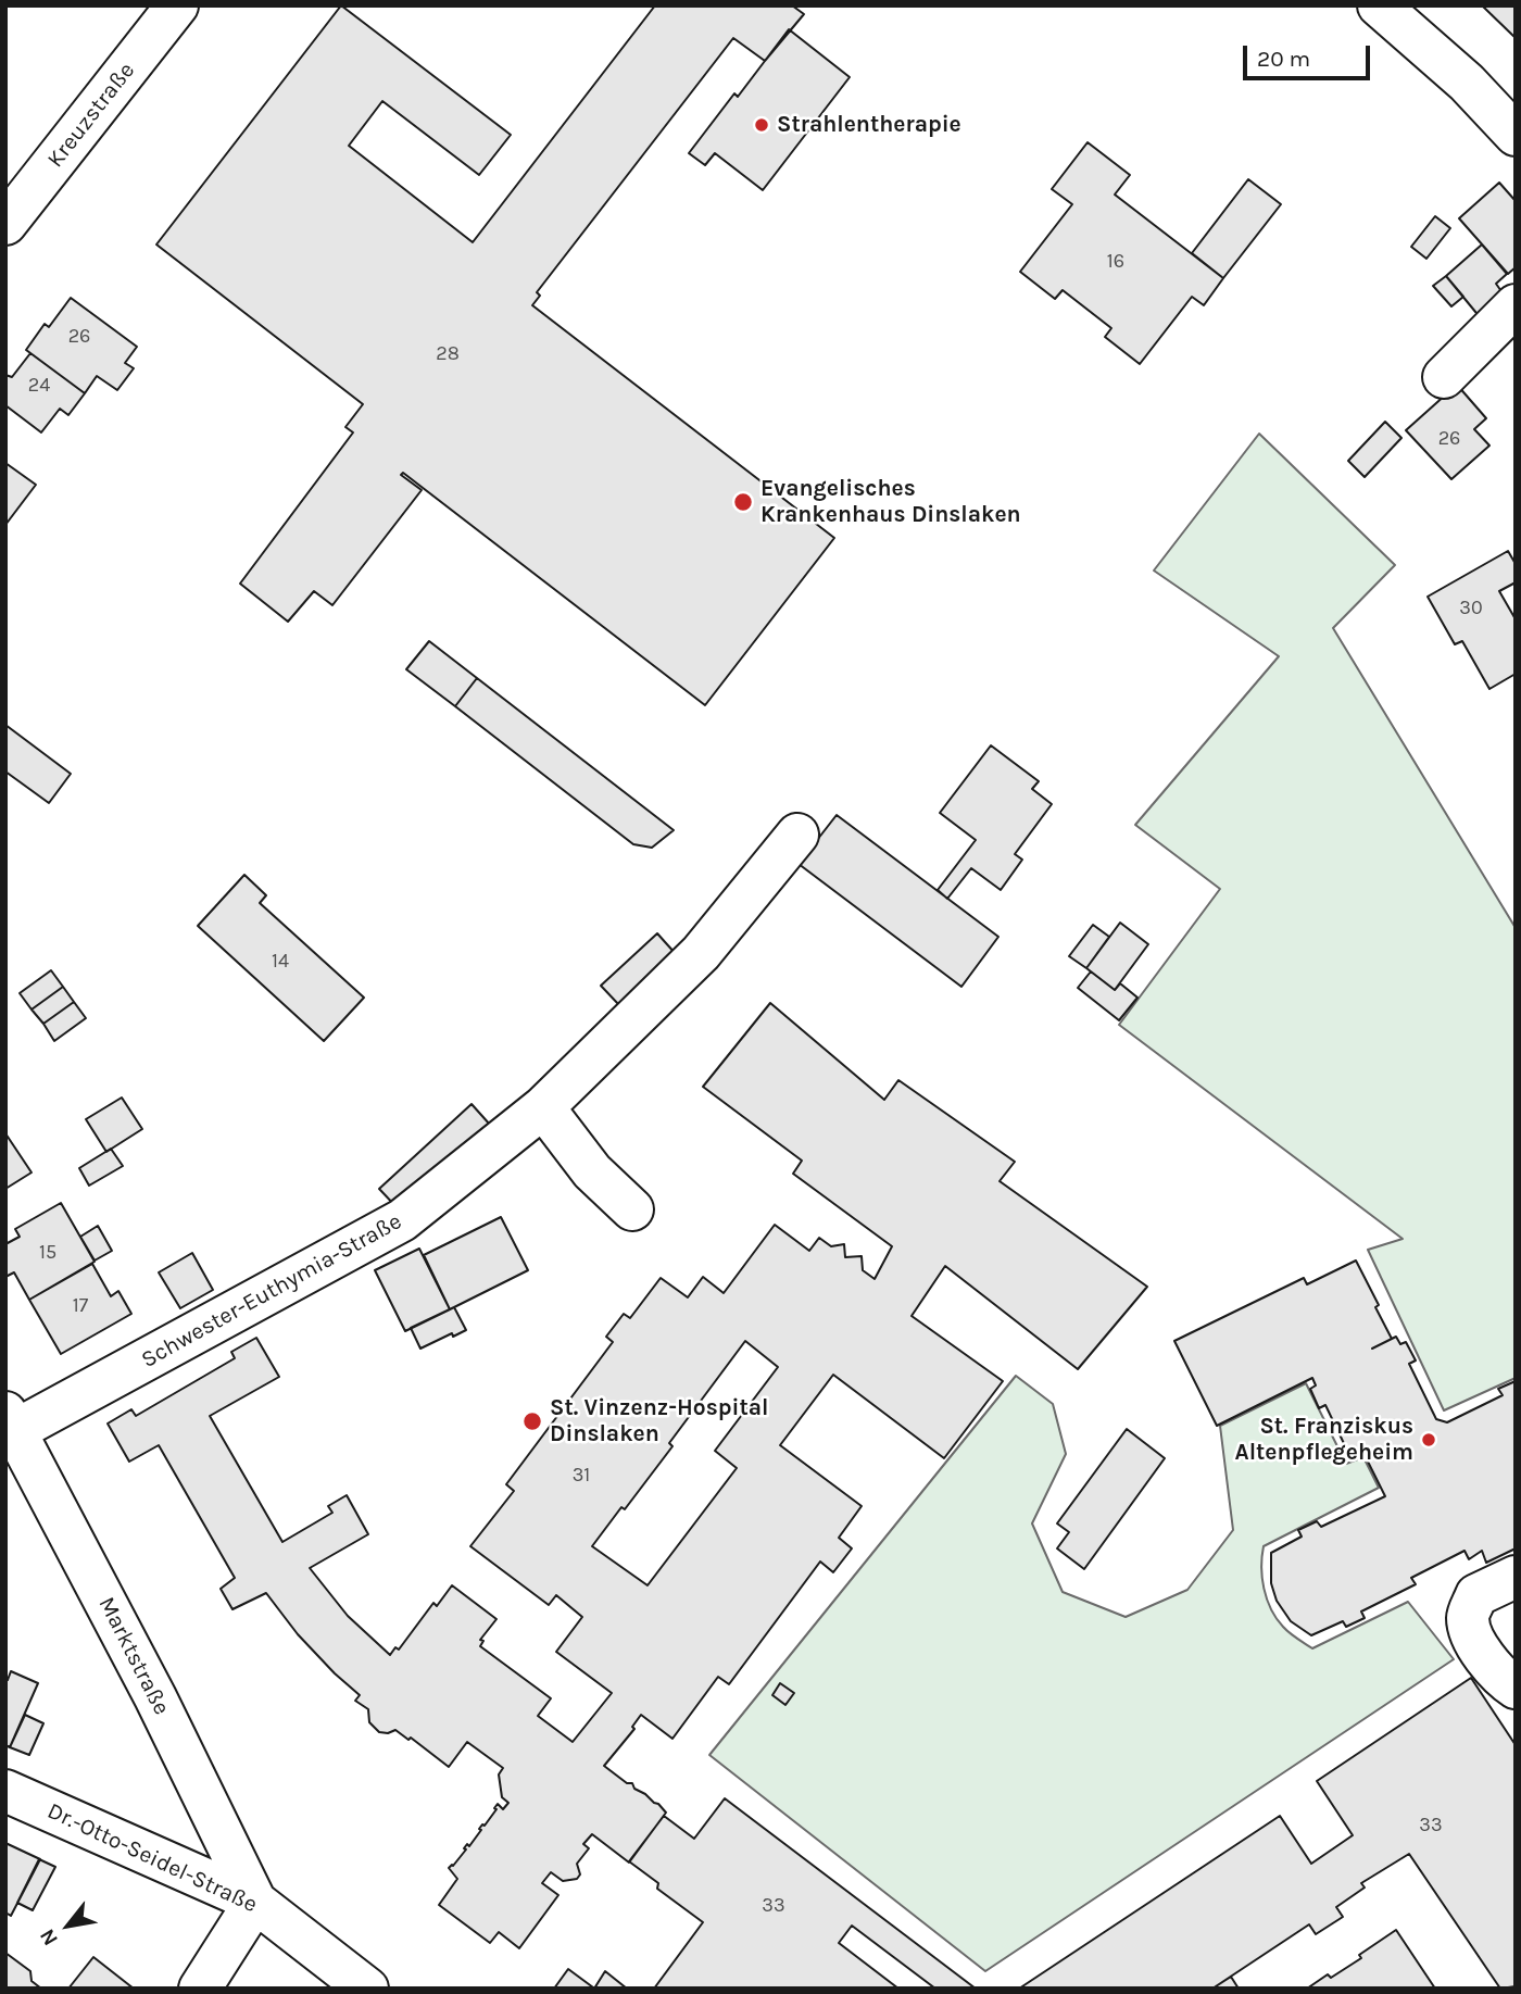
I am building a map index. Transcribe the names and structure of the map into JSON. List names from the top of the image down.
{
  "streets": {
    "street": [
      "Kreuzstraße",
      "Schwester-Euthymia-Straße",
      "Marktstraße",
      "Dr.-Otto-Seidel-Straße"
    ]
  },
  "crossings": [
    ["Schwester-Euthymia-Straße", "Marktstraße"],
    ["Marktstraße", "Dr.-Otto-Seidel-Straße"]
  ],
  "places": [
    "Strahlentherapie",
    "Evangelisches Krankenhaus Dinslaken",
    "St. Vinzenz-Hospital Dinslaken",
    "St. Franziskus Altenpflegeheim"
  ],
  "house_numbers": [
    "16",
    "26",
    "28",
    "24",
    "26",
    "30",
    "14",
    "15",
    "17",
    "31",
    "33",
    "33"
  ],
  "scale_bar": "20 m",
  "north": "bottom left"
}
